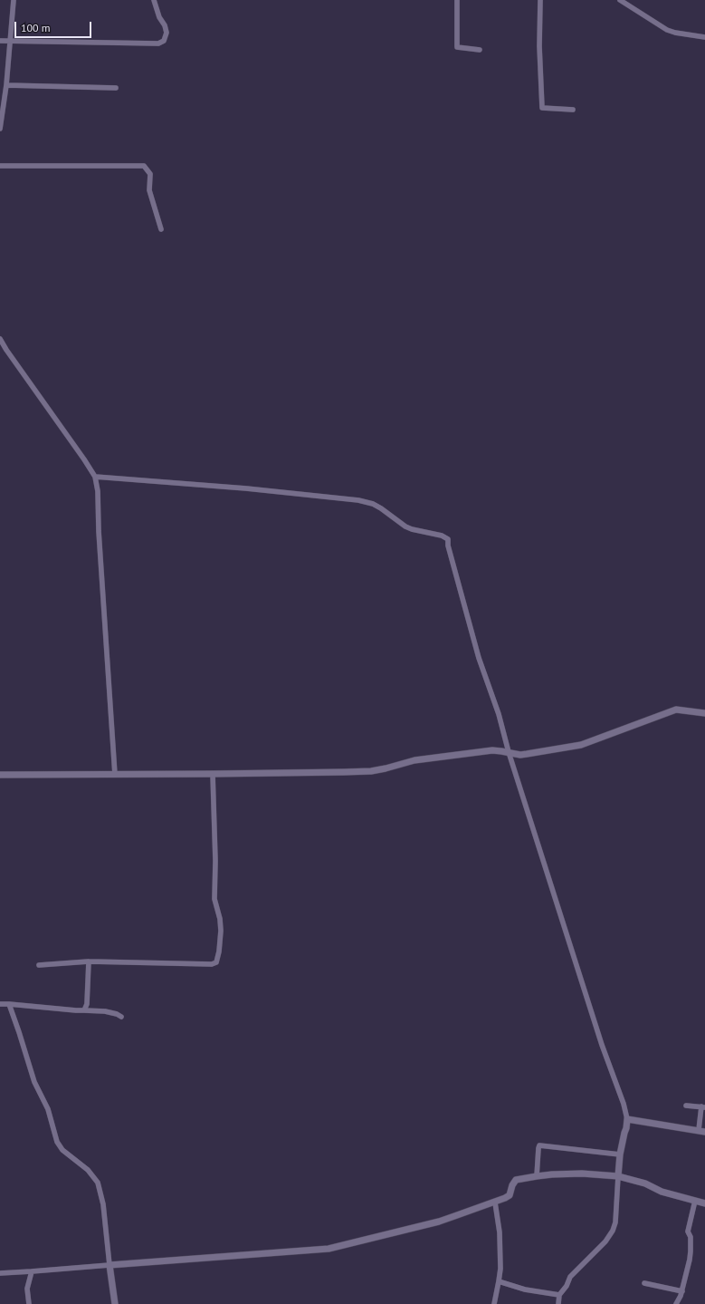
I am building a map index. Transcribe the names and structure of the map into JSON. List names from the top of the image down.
{
  "scale_bar": "100 m"
}
